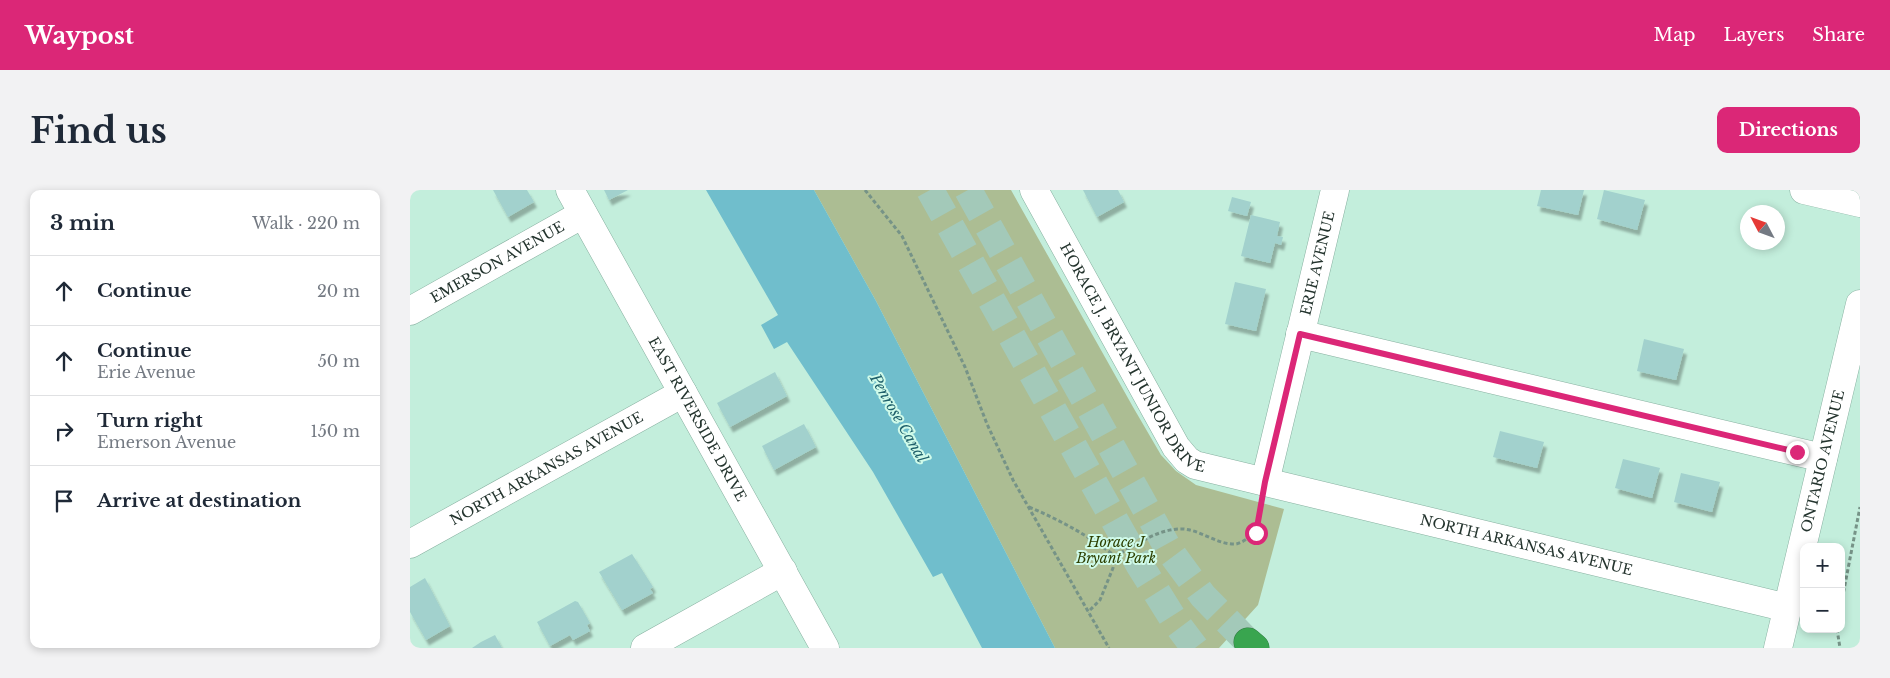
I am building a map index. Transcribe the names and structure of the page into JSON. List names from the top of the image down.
{
  "streets": {
    "street": [
      "EMERSON AVENUE",
      "ERIE AVENUE",
      "HORACE J. BRYANT JUNIOR DRIVE",
      "EAST RIVERSIDE DRIVE",
      "ONTARIO AVENUE",
      "NORTH ARKANSAS AVENUE"
    ]
  },
  "crossings": [
    ["EMERSON AVENUE", "EAST RIVERSIDE DRIVE"],
    ["ERIE AVENUE", "HORACE J. BRYANT JUNIOR DRIVE"],
    ["ERIE AVENUE", "NORTH ARKANSAS AVENUE"],
    ["HORACE J. BRYANT JUNIOR DRIVE", "NORTH ARKANSAS AVENUE"],
    ["EAST RIVERSIDE DRIVE", "NORTH ARKANSAS AVENUE"],
    ["ONTARIO AVENUE", "NORTH ARKANSAS AVENUE"]
  ],
  "water": ["Penrose Canal"],
  "parks": ["Horace J Bryant Park"],
  "north": "top left",
  "page": {
    "header": "Waypost",
    "nav": ["Map", "Layers", "Share"],
    "buttons": "Directions",
    "title": "Find us",
    "heading": ["3 min", "Walk · 220 m"],
    "list": [
      ["Continue", "20 m"],
      ["Continue", "Erie Avenue", "50 m"],
      ["Turn right", "Emerson Avenue", "150 m"],
      "Arrive at destination"
    ],
    "map_buttons": ["+", "−"]
  }
}
